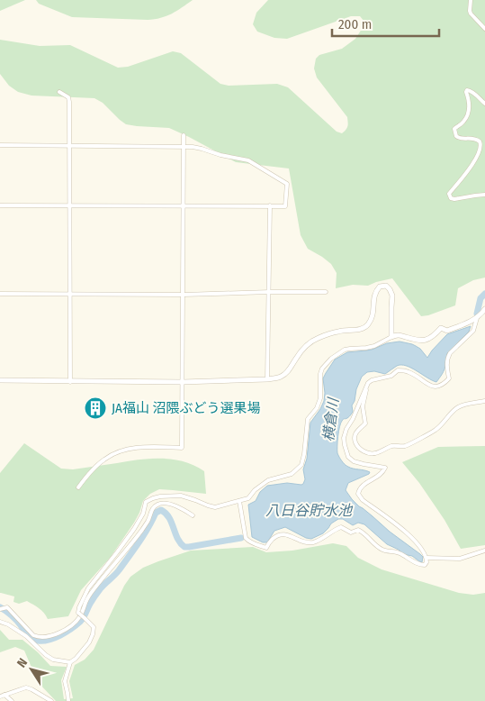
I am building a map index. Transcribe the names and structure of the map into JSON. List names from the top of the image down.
{
  "water": ["横倉川", "八日谷貯水池"],
  "places": {
    "building": ["JA福山 沼隈ぶどう選果場"]
  },
  "scale_bar": "200 m",
  "north": "top left"
}
